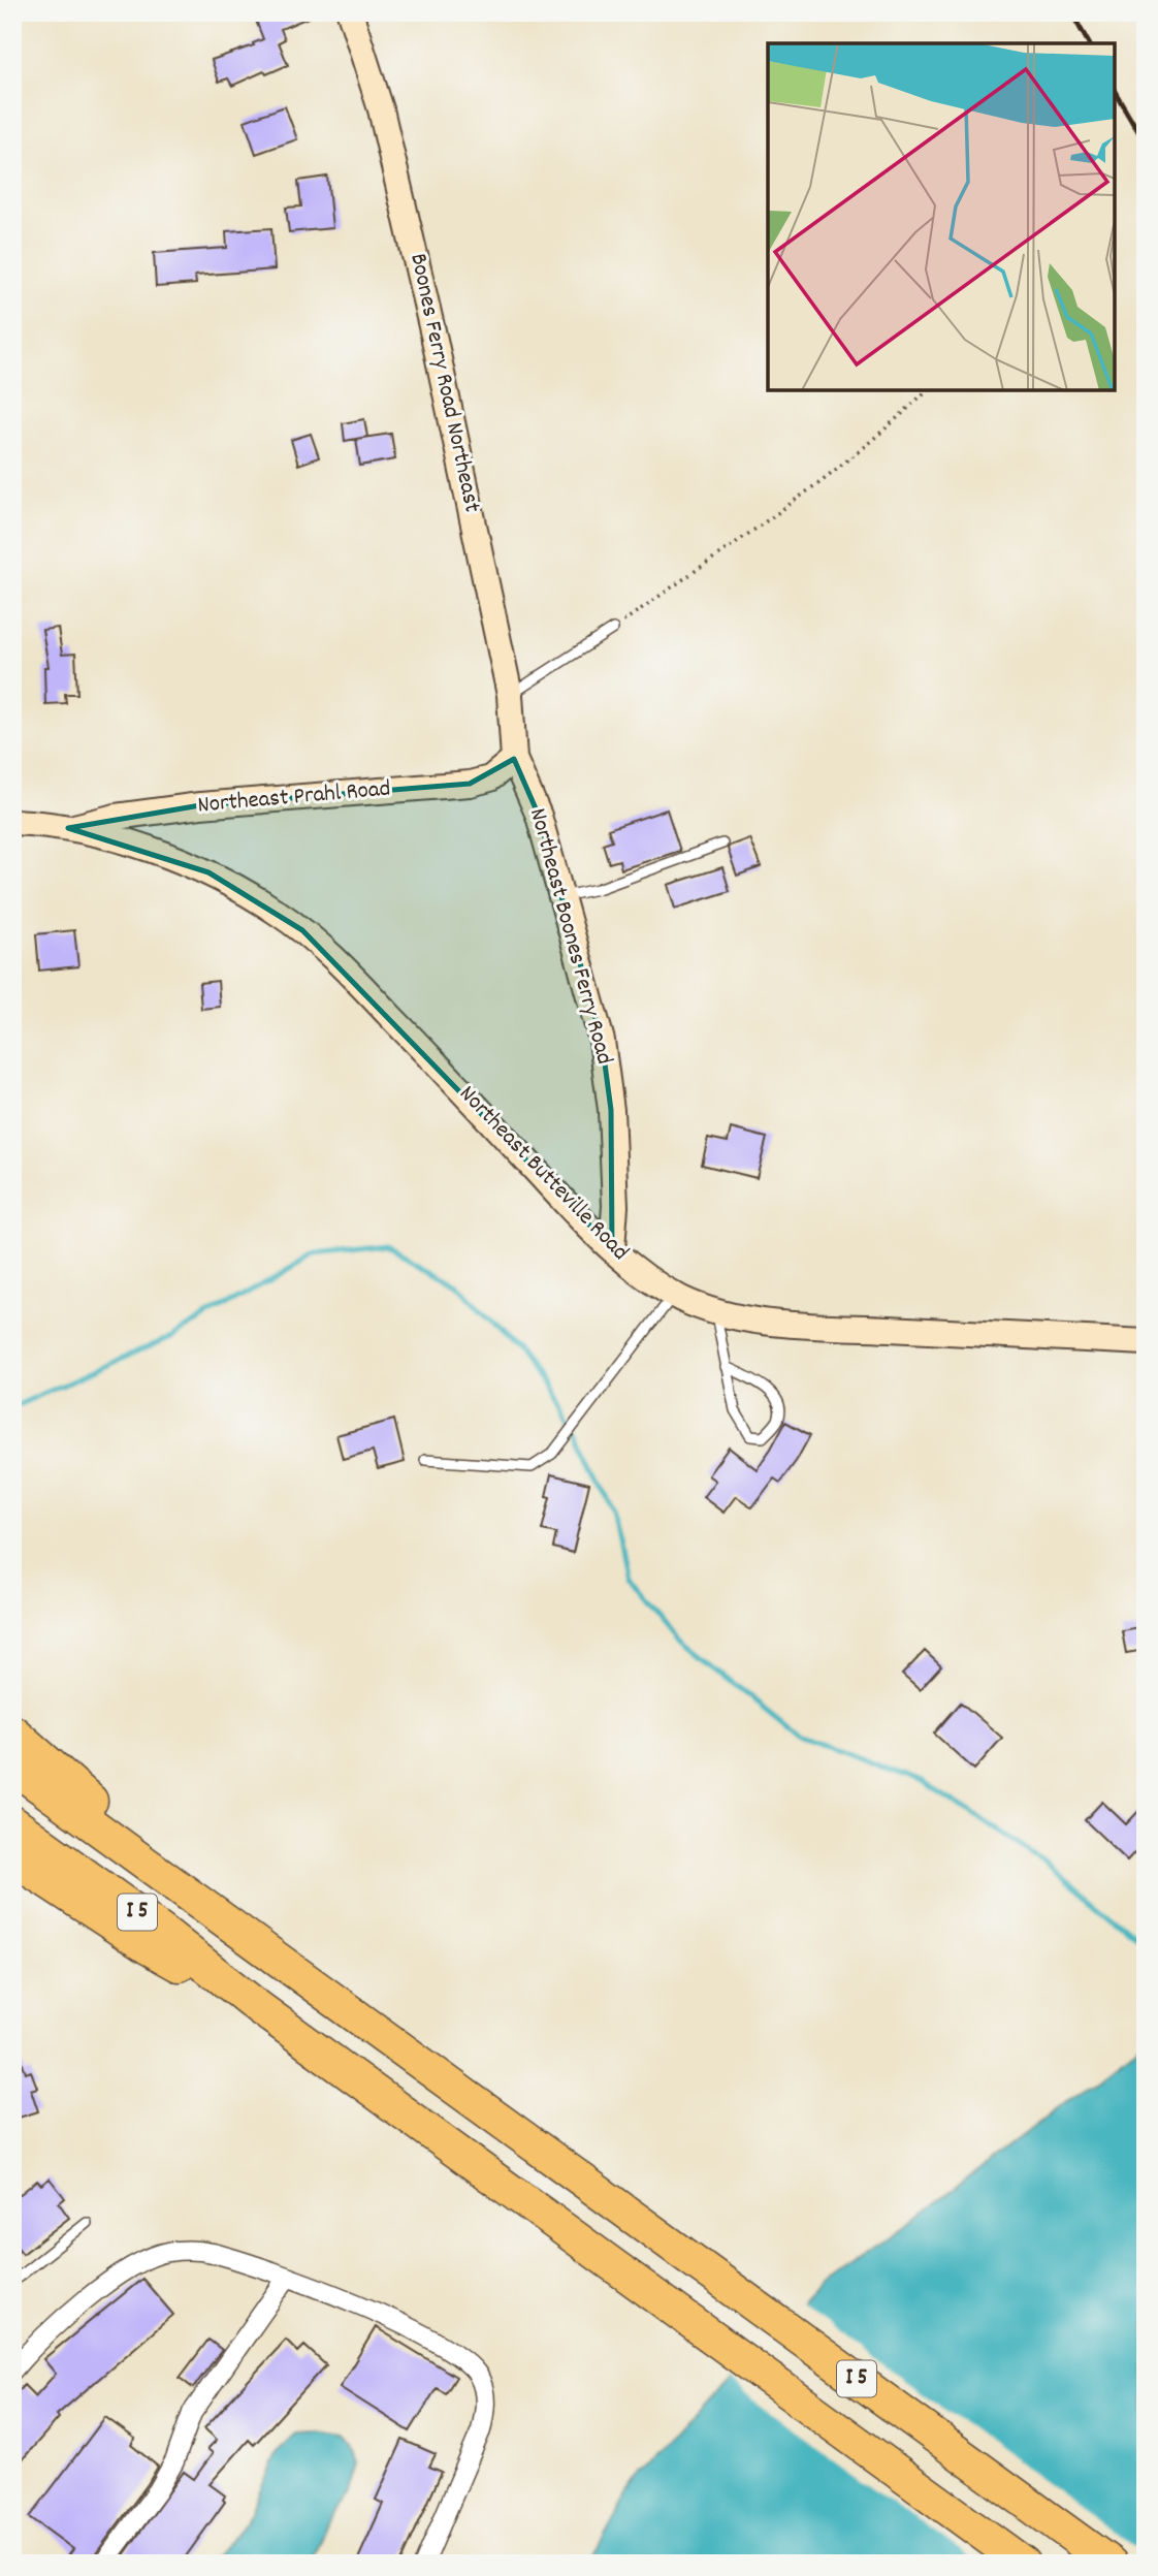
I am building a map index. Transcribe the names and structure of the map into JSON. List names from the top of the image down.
{
  "streets": {
    "highway": ["I 5"],
    "street": [
      "Boones Ferry Road Northeast",
      "Northeast Prahl Road",
      "Northeast Boones Ferry Road",
      "Northeast Butteville Road"
    ]
  },
  "crossings": [
    ["Boones Ferry Road Northeast", "Northeast Prahl Road"],
    ["Boones Ferry Road Northeast", "Northeast Boones Ferry Road"],
    ["Northeast Prahl Road", "Northeast Boones Ferry Road"],
    ["Northeast Prahl Road", "Northeast Butteville Road"],
    ["Northeast Boones Ferry Road", "Northeast Butteville Road"]
  ]
}
